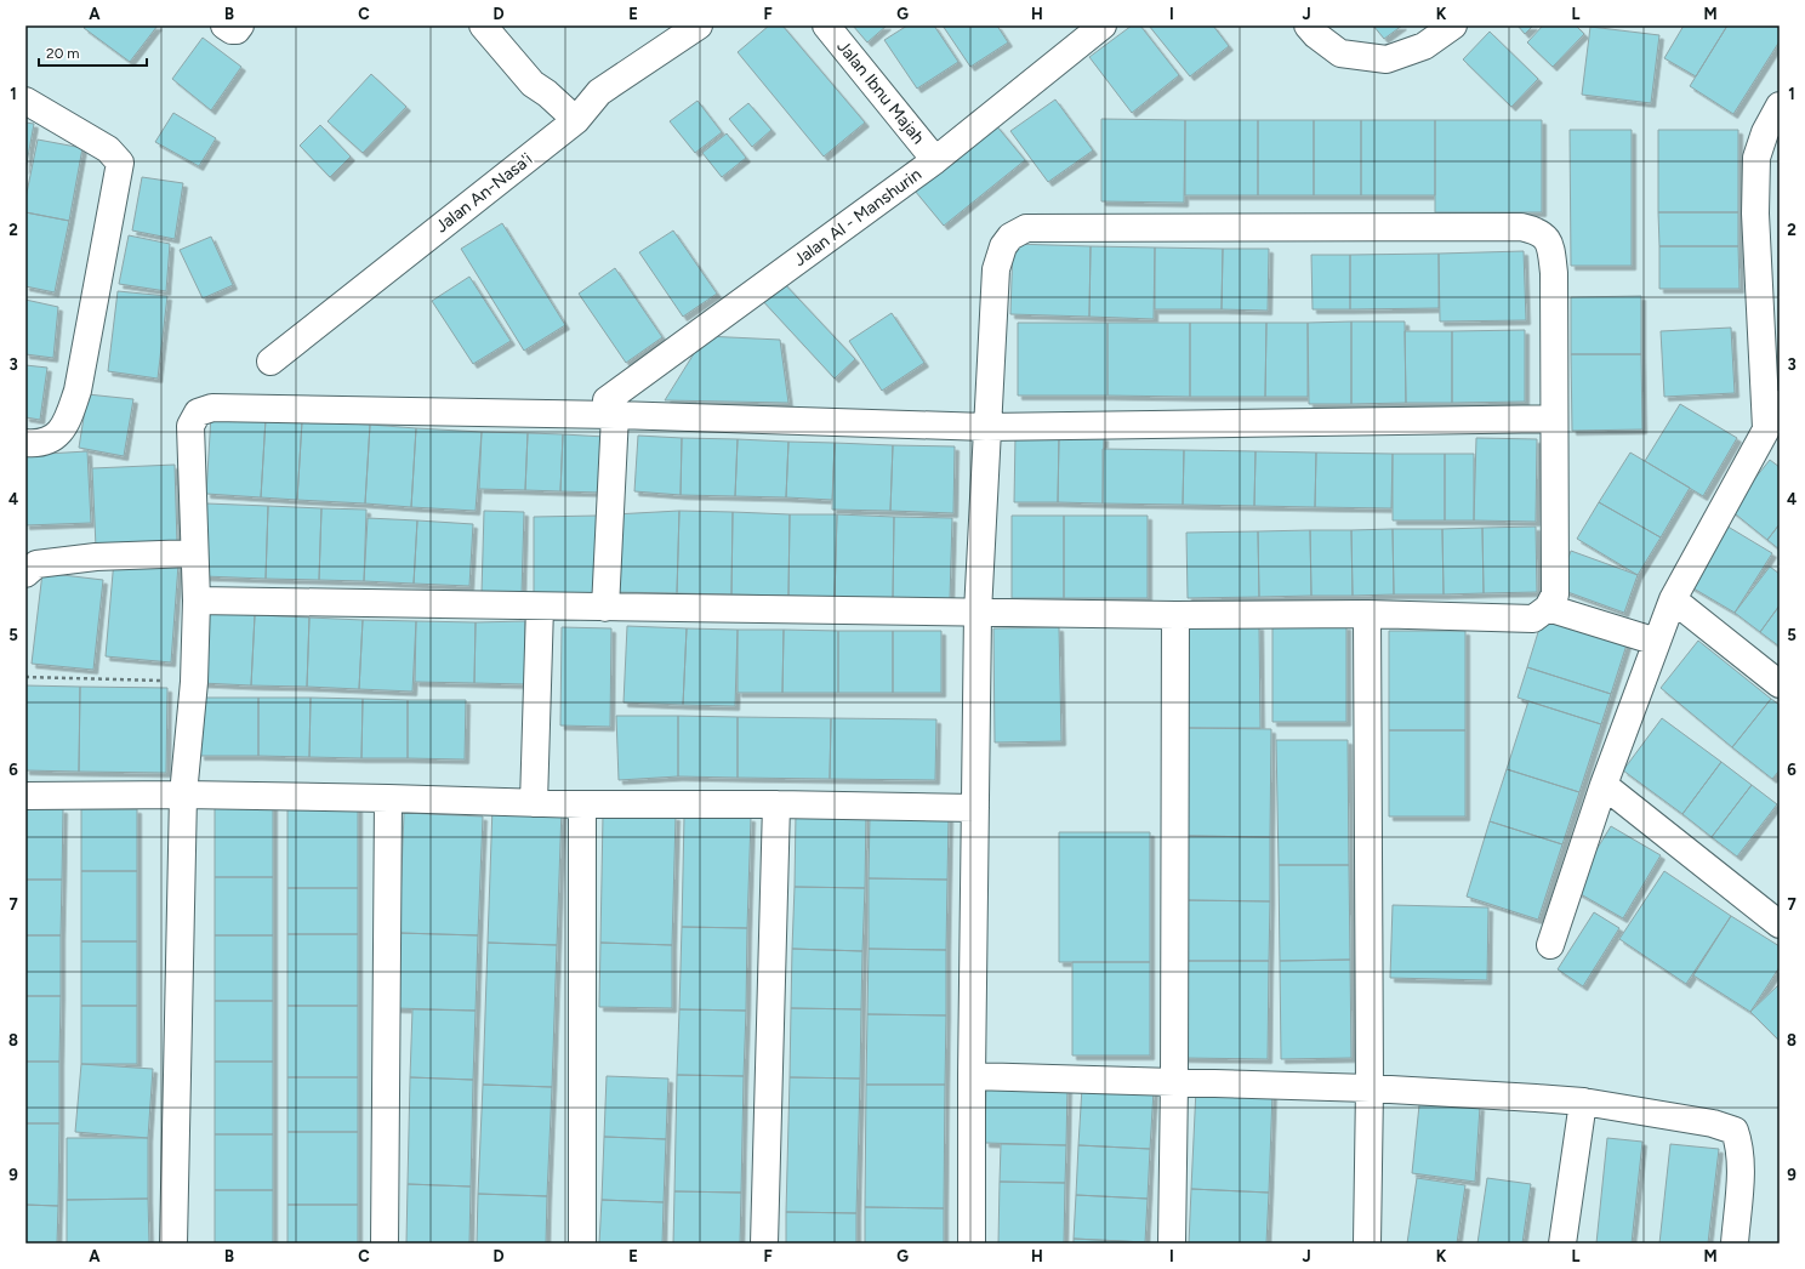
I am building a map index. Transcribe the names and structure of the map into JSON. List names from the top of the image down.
{
  "streets": {
    "street": ["Jalan Ibnu Majah", "Jalan An-Nasa'i", "Jalan Al - Manshurin"]
  },
  "crossings": [
    ["Jalan Ibnu Majah", "Jalan Al - Manshurin"]
  ],
  "scale_bar": "20 m",
  "grid": {
    "columns": [
      "A",
      "B",
      "C",
      "D",
      "E",
      "F",
      "G",
      "H",
      "I",
      "J",
      "K",
      "L",
      "M"
    ],
    "rows": [
      "1",
      "2",
      "3",
      "4",
      "5",
      "6",
      "7",
      "8",
      "9"
    ]
  }
}
